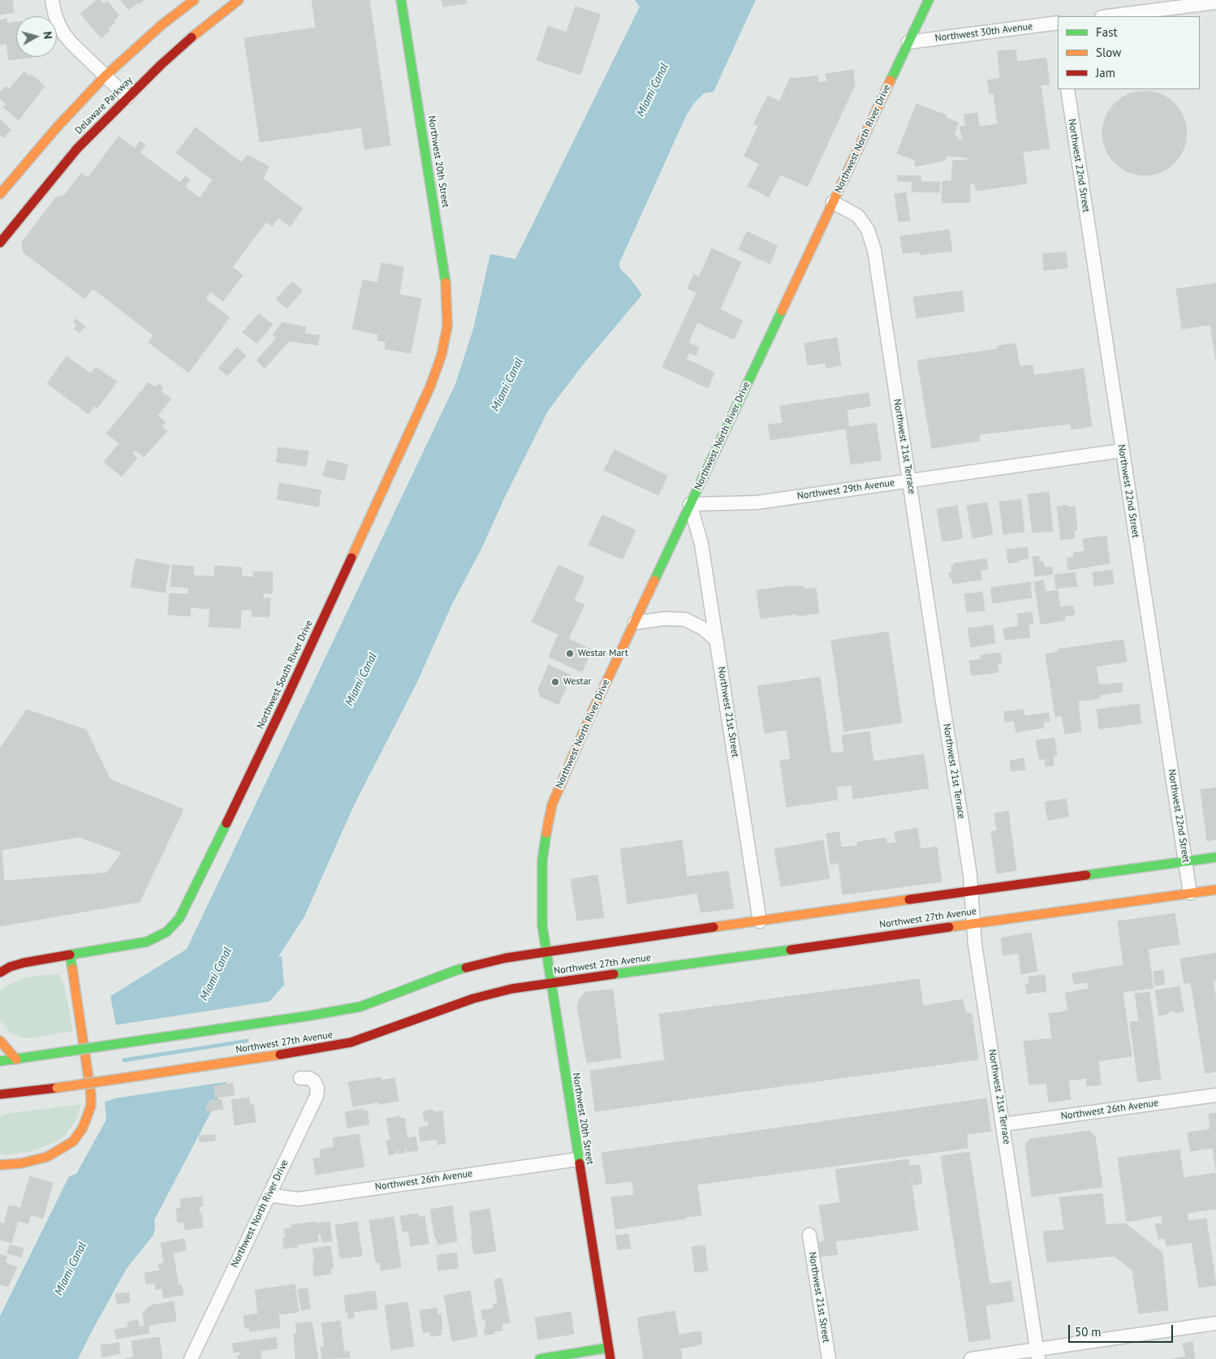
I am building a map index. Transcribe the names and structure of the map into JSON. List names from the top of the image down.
{
  "streets": {
    "main road": [
      "Delaware Parkway",
      "Northwest North River Drive",
      "Northwest 20th Street",
      "Northwest South River Drive",
      "Northwest 27th Avenue"
    ],
    "street": [
      "Northwest 30th Avenue",
      "Northwest 22nd Street",
      "Northwest 21st Terrace",
      "Northwest 29th Avenue",
      "Northwest 21st Street",
      "Northwest 26th Avenue"
    ]
  },
  "crossings": [
    ["Northwest 30th Avenue", "Northwest North River Drive"],
    ["Northwest North River Drive", "Northwest 20th Street"],
    ["Northwest North River Drive", "Northwest 21st Terrace"],
    ["Northwest North River Drive", "Northwest 29th Avenue"],
    ["Northwest North River Drive", "Northwest 21st Street"],
    ["Northwest North River Drive", "Northwest 26th Avenue"],
    ["Northwest 20th Street", "Northwest South River Drive"],
    ["Northwest 20th Street", "Northwest 27th Avenue"],
    ["Northwest 20th Street", "Northwest 26th Avenue"],
    ["Northwest 22nd Street", "Northwest 29th Avenue"],
    ["Northwest 22nd Street", "Northwest 27th Avenue"],
    ["Northwest 21st Terrace", "Northwest 29th Avenue"],
    ["Northwest 21st Terrace", "Northwest 27th Avenue"],
    ["Northwest 21st Terrace", "Northwest 26th Avenue"],
    ["Northwest 29th Avenue", "Northwest 21st Street"],
    ["Northwest 21st Street", "Northwest 27th Avenue"]
  ],
  "water": ["Miami Canal"],
  "places": ["Westar Mart", "Westar"],
  "legend": ["Fast", "Slow", "Jam"],
  "scale_bar": "50 m",
  "north": "right"
}
